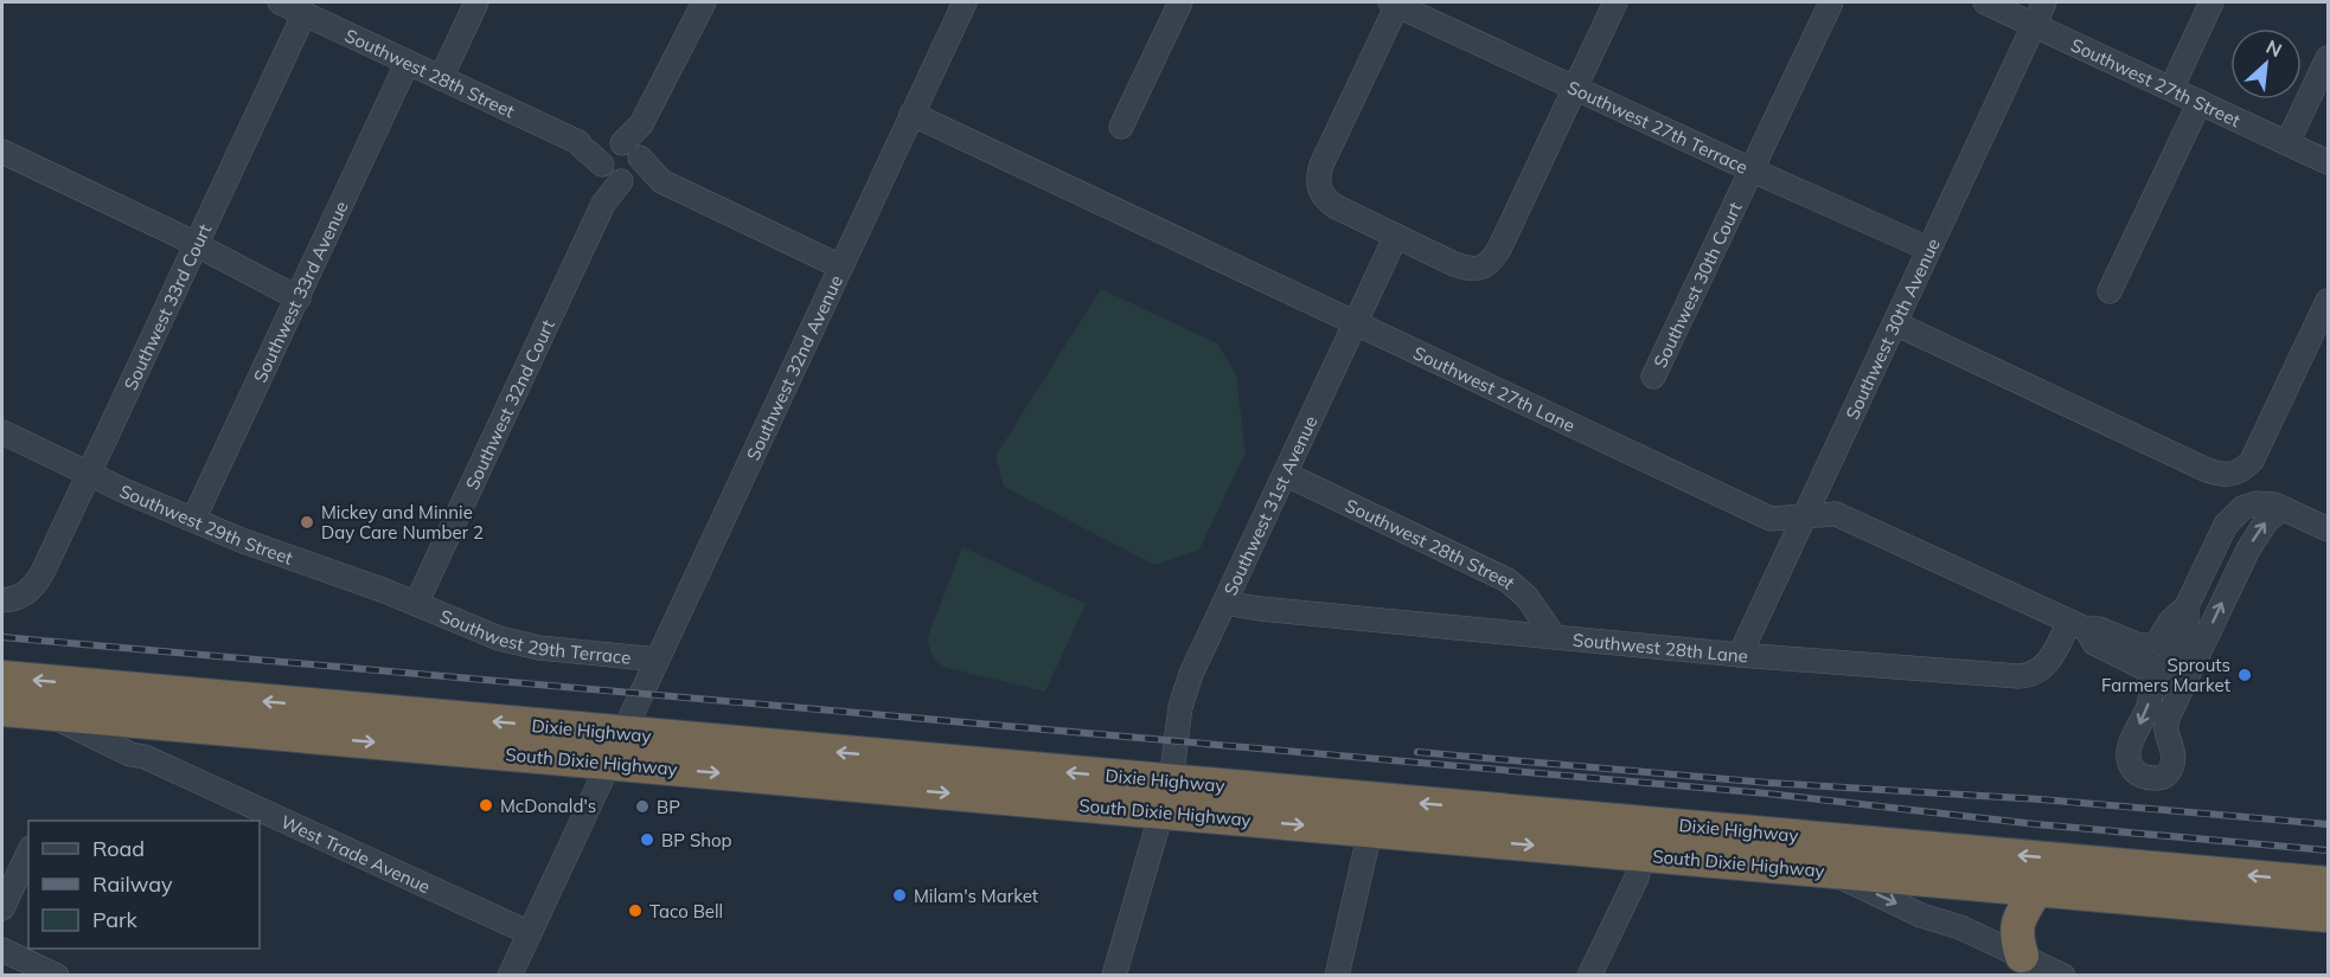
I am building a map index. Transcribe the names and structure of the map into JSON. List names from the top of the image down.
{
  "streets": {
    "highway": ["Dixie Highway", "South Dixie Highway"],
    "street": [
      "Southwest 28th Street",
      "Southwest 27th Street",
      "Southwest 27th Terrace",
      "Southwest 30th Court",
      "Southwest 33rd Avenue",
      "Southwest 33rd Court",
      "Southwest 30th Avenue",
      "Southwest 32nd Avenue",
      "Southwest 27th Lane",
      "Southwest 32nd Court",
      "Southwest 31st Avenue",
      "Southwest 29th Street",
      "Southwest 29th Terrace",
      "Southwest 28th Lane",
      "West Trade Avenue"
    ]
  },
  "crossings": [
    ["Southwest 28th Street", "Southwest 33rd Avenue"],
    ["Southwest 28th Street", "Southwest 33rd Court"],
    ["Southwest 28th Street", "Southwest 32nd Avenue"],
    ["Southwest 28th Street", "Southwest 32nd Court"],
    ["Southwest 28th Street", "Southwest 31st Avenue"],
    ["Southwest 28th Street", "Southwest 28th Lane"],
    ["Southwest 27th Street", "Southwest 30th Avenue"],
    ["Southwest 27th Terrace", "Southwest 30th Court"],
    ["Southwest 27th Terrace", "Southwest 30th Avenue"],
    ["Southwest 33rd Avenue", "Southwest 29th Street"],
    ["Southwest 33rd Court", "Southwest 29th Street"],
    ["Southwest 30th Avenue", "Southwest 27th Lane"],
    ["Southwest 30th Avenue", "Southwest 28th Lane"],
    ["Southwest 32nd Avenue", "Southwest 27th Lane"],
    ["Southwest 32nd Avenue", "Southwest 29th Terrace"],
    ["Southwest 32nd Avenue", "Dixie Highway"],
    ["Southwest 32nd Avenue", "South Dixie Highway"],
    ["Southwest 32nd Avenue", "West Trade Avenue"],
    ["Southwest 27th Lane", "Southwest 31st Avenue"],
    ["Southwest 27th Lane", "Southwest 28th Lane"],
    ["Southwest 32nd Court", "Southwest 29th Street"],
    ["Southwest 32nd Court", "Southwest 29th Terrace"],
    ["Southwest 31st Avenue", "Southwest 28th Lane"],
    ["Southwest 31st Avenue", "Dixie Highway"],
    ["Southwest 31st Avenue", "South Dixie Highway"],
    ["Southwest 29th Street", "Southwest 29th Terrace"],
    ["Dixie Highway", "South Dixie Highway"],
    ["South Dixie Highway", "West Trade Avenue"]
  ],
  "one_way": ["Dixie Highway", "South Dixie Highway"],
  "places": [
    "Mickey and Minnie Day Care Number 2",
    "Sprouts Farmers Market",
    "McDonald's",
    "BP",
    "BP Shop",
    "Milam's Market",
    "Taco Bell"
  ],
  "legend": ["Road", "Railway", "Park"],
  "north": "top right"
}
